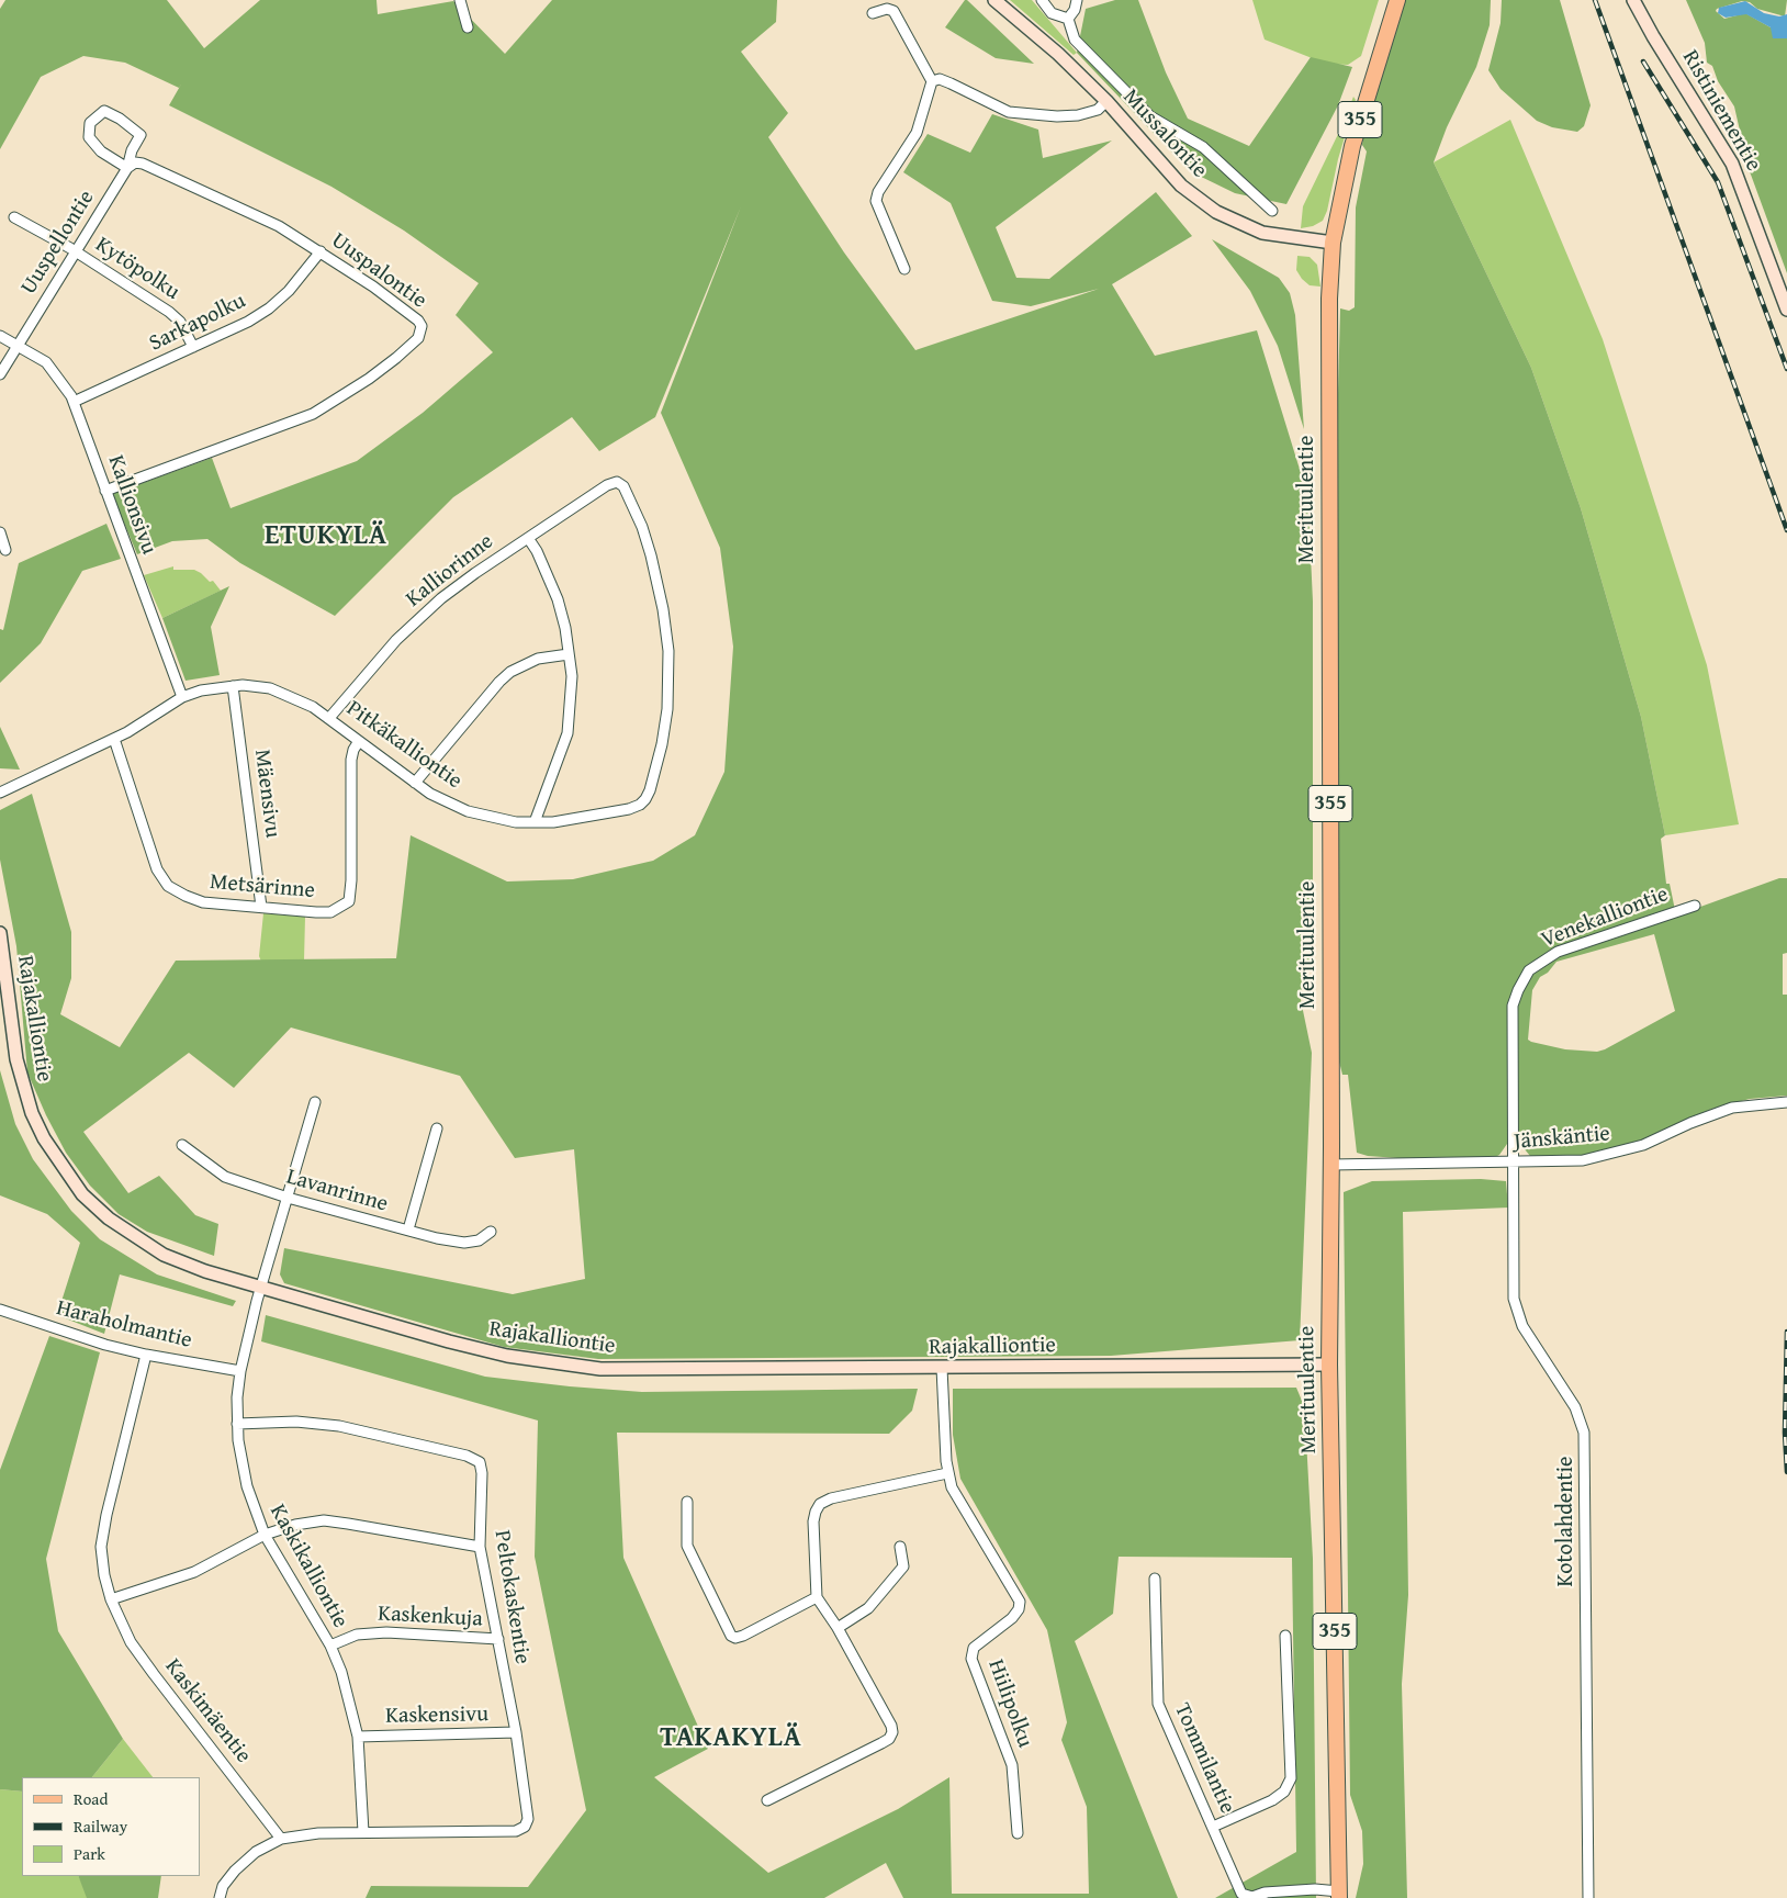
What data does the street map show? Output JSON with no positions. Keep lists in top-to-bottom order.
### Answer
{
  "streets": {
    "main road": ["355", "Merituulentie"],
    "street": [
      "Ristiniementie",
      "Mussalontie",
      "Uuspellontie",
      "Kytöpolku",
      "Uuspalontie",
      "Sarkapolku",
      "Kallionsivu",
      "Kalliorinne",
      "Pitkäkalliontie",
      "Mäensivu",
      "Metsärinne",
      "Venekalliontie",
      "Rajakalliontie",
      "Jänskäntie",
      "Lavanrinne",
      "Haraholmantie",
      "Kotolahdentie",
      "Kaskikalliontie",
      "Peltokaskentie",
      "Kaskenkuja",
      "Hiilipolku",
      "Kaskimäentie",
      "Kaskensivu",
      "Tommilantie"
    ]
  },
  "crossings": [
    ["Mussalontie", "Merituulentie"],
    ["Uuspellontie", "Kytöpolku"],
    ["Uuspellontie", "Uuspalontie"],
    ["Uuspellontie", "Kallionsivu"],
    ["Kytöpolku", "Sarkapolku"],
    ["Uuspalontie", "Sarkapolku"],
    ["Uuspalontie", "Kallionsivu"],
    ["Sarkapolku", "Kallionsivu"],
    ["Merituulentie", "Rajakalliontie"],
    ["Merituulentie", "Jänskäntie"],
    ["Kallionsivu", "Pitkäkalliontie"],
    ["Kalliorinne", "Pitkäkalliontie"],
    ["Pitkäkalliontie", "Mäensivu"],
    ["Pitkäkalliontie", "Metsärinne"],
    ["Mäensivu", "Metsärinne"],
    ["Venekalliontie", "Jänskäntie"],
    ["Venekalliontie", "Kotolahdentie"],
    ["Rajakalliontie", "Kaskikalliontie"],
    ["Jänskäntie", "Kotolahdentie"],
    ["Lavanrinne", "Kaskikalliontie"],
    ["Haraholmantie", "Kaskikalliontie"],
    ["Haraholmantie", "Kaskimäentie"],
    ["Kaskikalliontie", "Peltokaskentie"],
    ["Kaskikalliontie", "Kaskenkuja"],
    ["Kaskikalliontie", "Kaskensivu"],
    ["Peltokaskentie", "Kaskenkuja"],
    ["Peltokaskentie", "Kaskensivu"]
  ],
  "districts": ["ETUKYLÄ", "TAKAKYLÄ"],
  "legend": ["Road", "Railway", "Park"]
}
